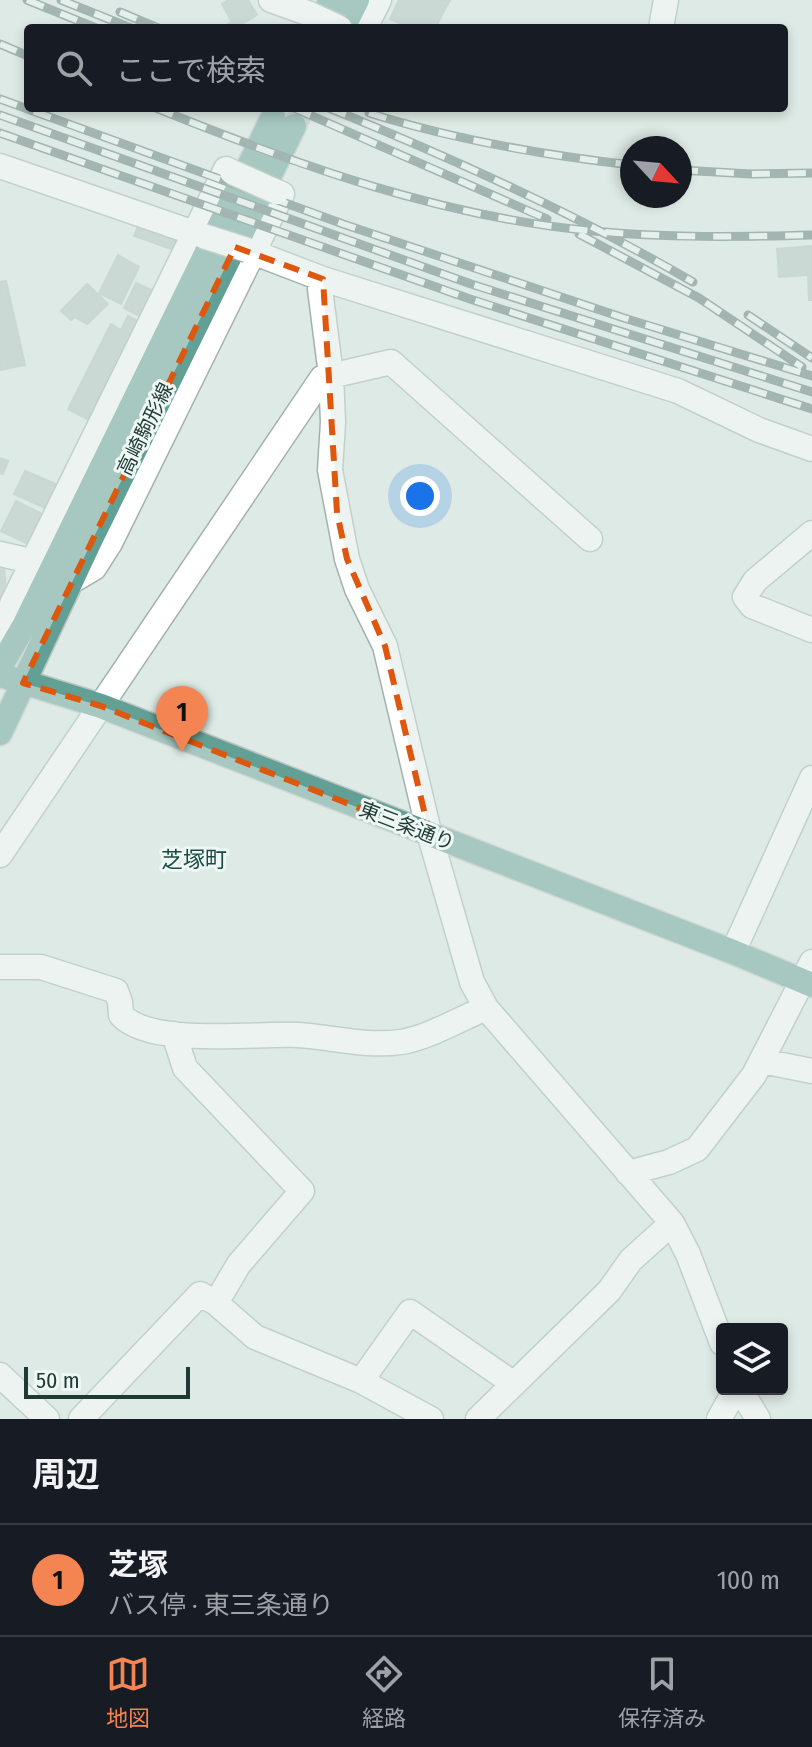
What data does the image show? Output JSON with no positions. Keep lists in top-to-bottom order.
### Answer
{
  "streets": {
    "main road": ["高崎駒形線", "東三条通り"]
  },
  "crossings": [
    ["高崎駒形線", "東三条通り"]
  ],
  "districts": ["芝塚町"],
  "scale_bar": "50 m",
  "north": "bottom right",
  "page": {
    "search": "ここで検索",
    "pins": "1",
    "scale": "50 m",
    "heading": "周辺",
    "list": [
      {
        "mark": "1",
        "name": "芝塚",
        "note": "バス停 · 東三条通り",
        "value": "100 m"
      }
    ],
    "nav": ["地図", "経路", "保存済み"]
  }
}
